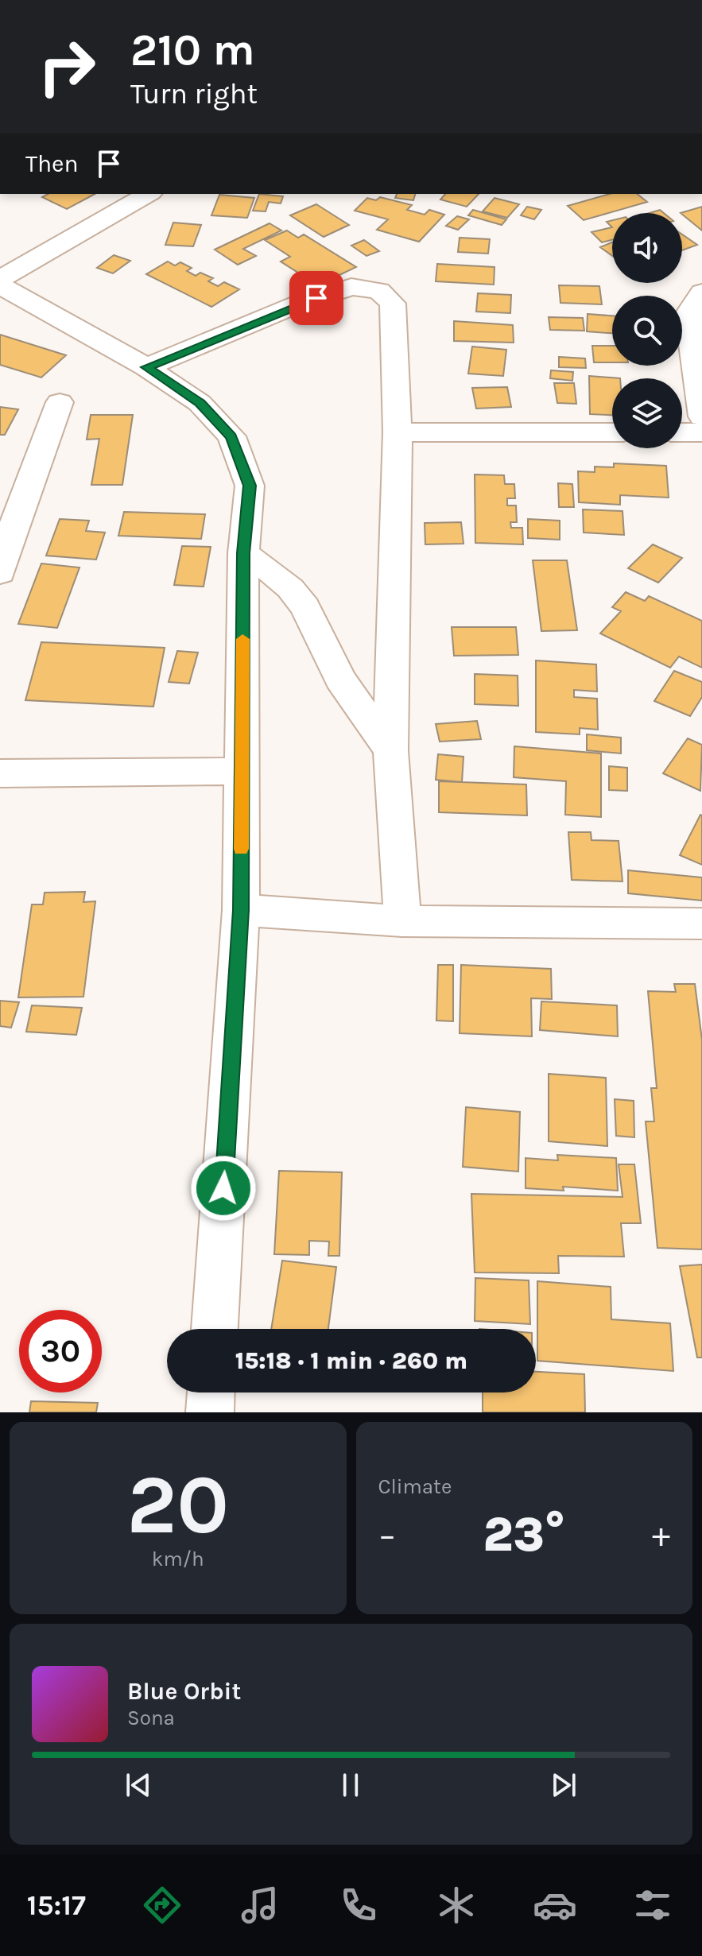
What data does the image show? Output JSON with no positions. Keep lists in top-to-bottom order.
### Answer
{
  "page": {
    "turn": ["210 m", "Turn right"],
    "then": "Then",
    "limit": "30",
    "trip": "15:18 · 1 min · 260 m",
    "tile": [
      ["20", "km/h"],
      "Climate"
    ],
    "heat": ["−", "23°", "+"],
    "song": ["Blue Orbit", "Sona"],
    "tabs": "15:17"
  }
}
